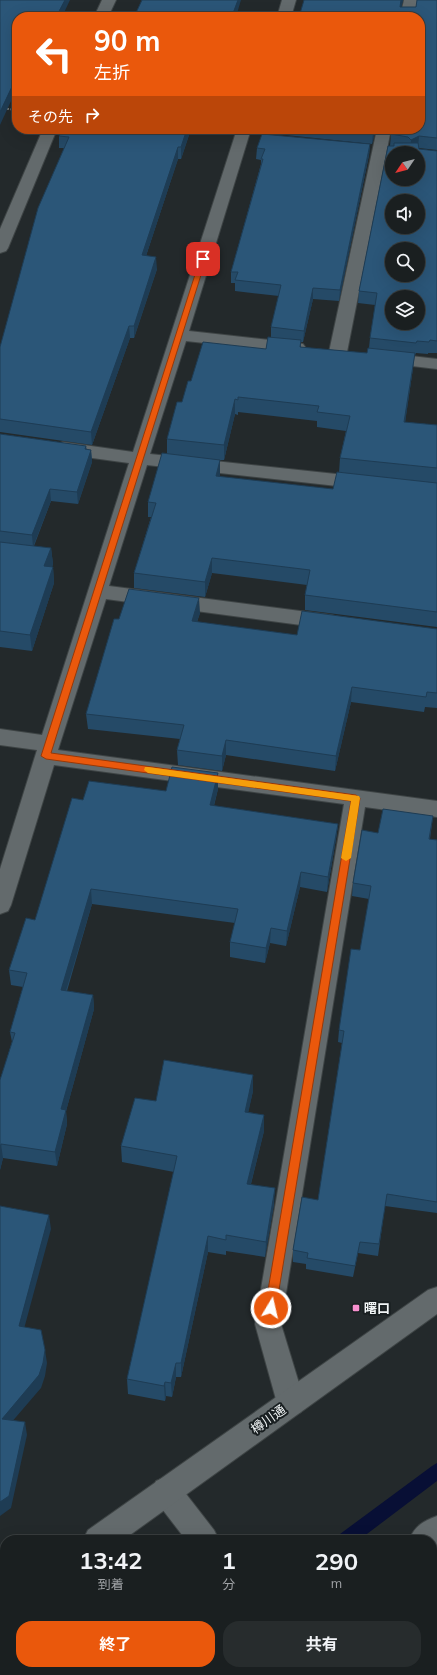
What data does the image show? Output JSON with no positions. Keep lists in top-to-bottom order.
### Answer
{
  "streets": {
    "street": ["樽川通"]
  },
  "places": {
    "transit": ["曙口"]
  },
  "north": "bottom left",
  "page": {
    "turn": ["90 m", "左折"],
    "then": "その先",
    "eta": [
      "13:42",
      "到着",
      "1",
      "分",
      "290",
      "m"
    ],
    "buttons": ["終了", "共有"]
  }
}
